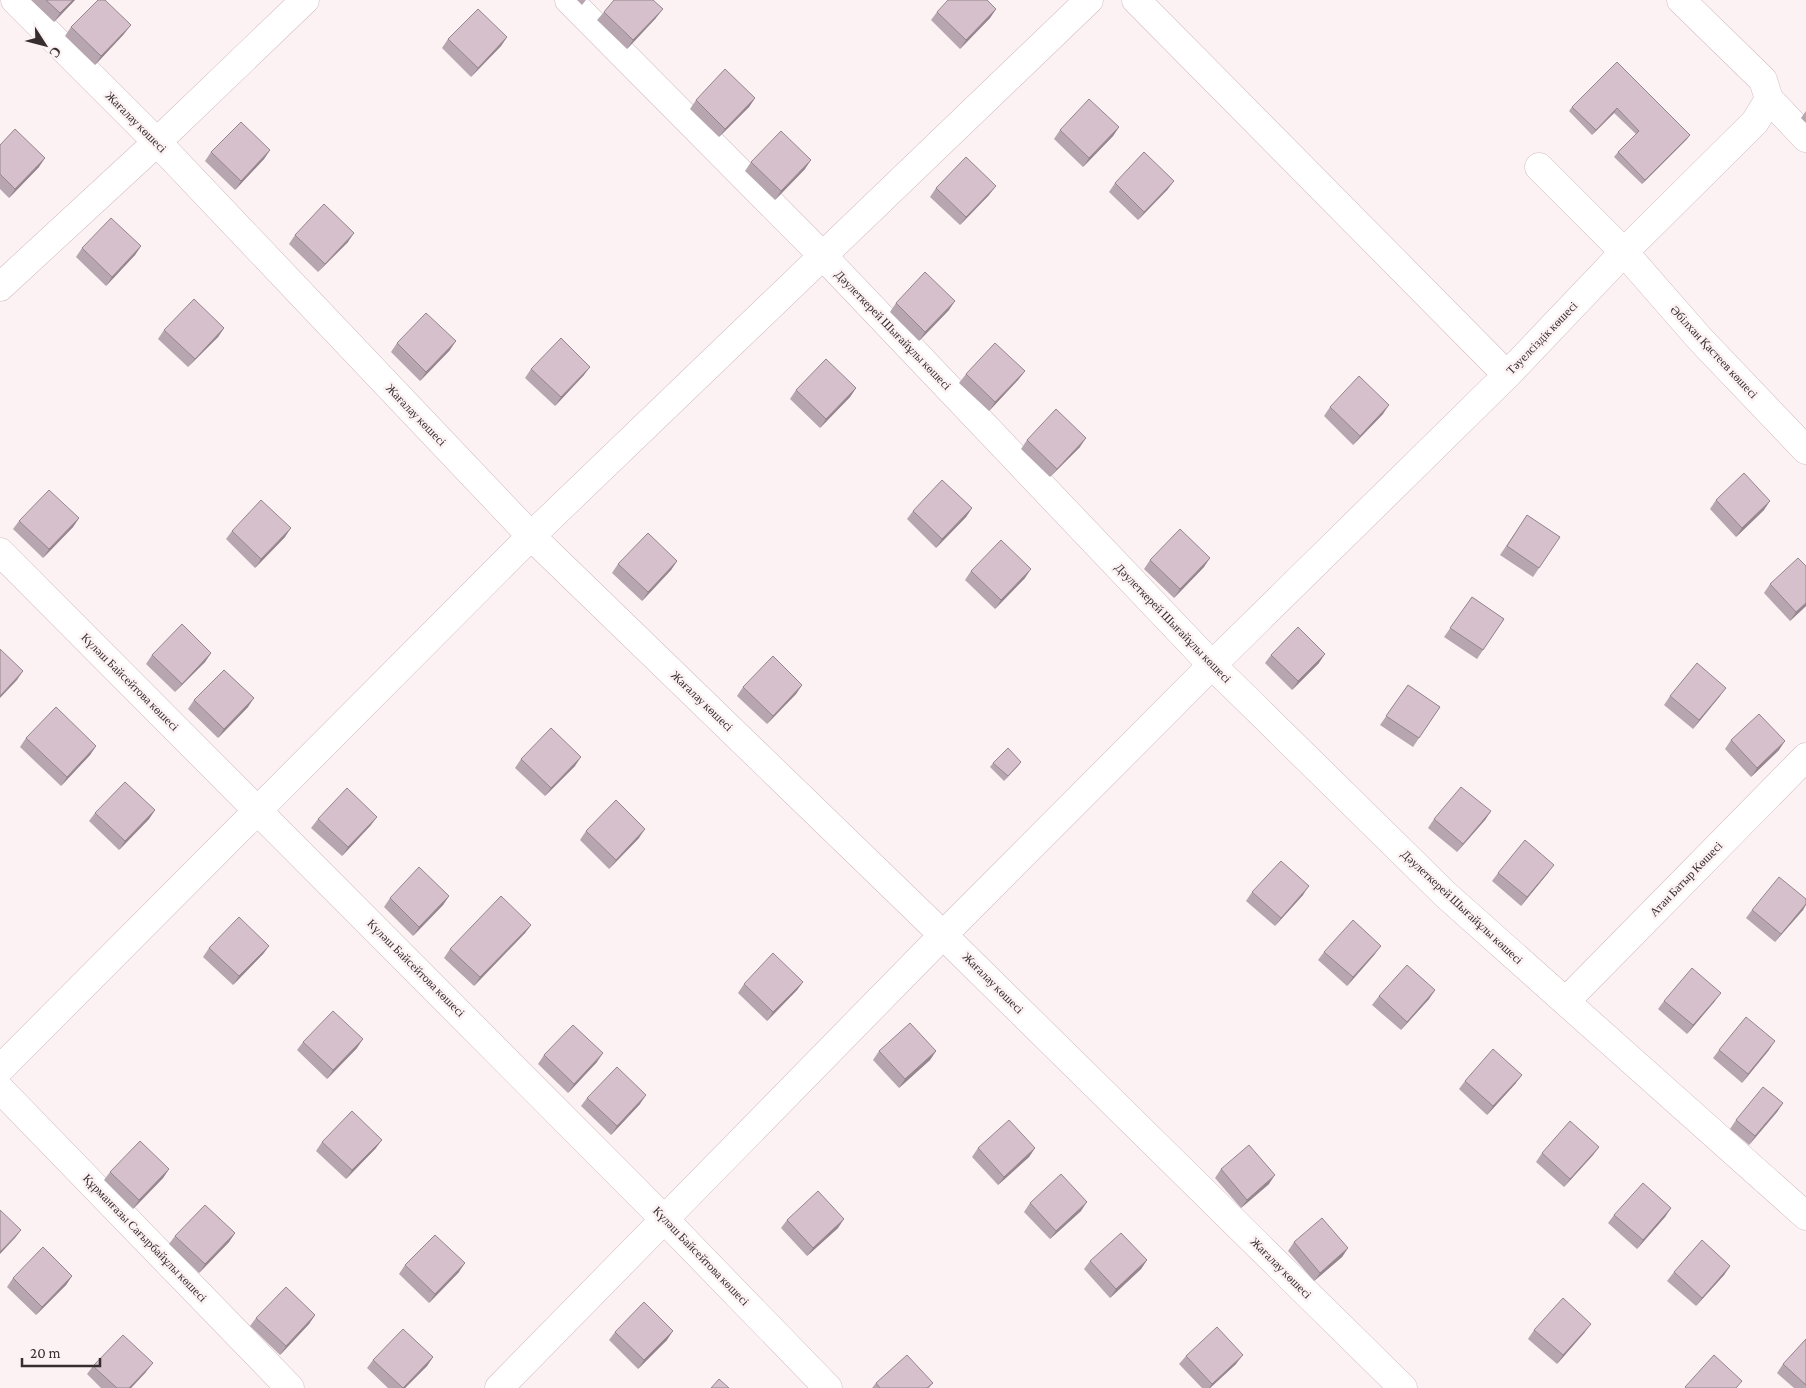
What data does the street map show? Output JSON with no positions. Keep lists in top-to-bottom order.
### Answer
{
  "streets": {
    "street": [
      "Жағалау көшесі",
      "Дәулеткерей Шығайұлы көшесі",
      "Тәуелсіздік көшесі",
      "Әбілхан Қастеев көшесі",
      "Күләш Байсейтова көшесі",
      "Атан Батыр Көшесі",
      "Құрманғазы Сағырбайұлы көшесі"
    ]
  },
  "crossings": [
    ["Жағалау көшесі", "Тәуелсіздік көшесі"],
    ["Дәулеткерей Шығайұлы көшесі", "Тәуелсіздік көшесі"],
    ["Дәулеткерей Шығайұлы көшесі", "Атан Батыр Көшесі"],
    ["Тәуелсіздік көшесі", "Әбілхан Қастеев көшесі"],
    ["Тәуелсіздік көшесі", "Күләш Байсейтова көшесі"]
  ],
  "scale_bar": "20 m",
  "north": "bottom right"
}
